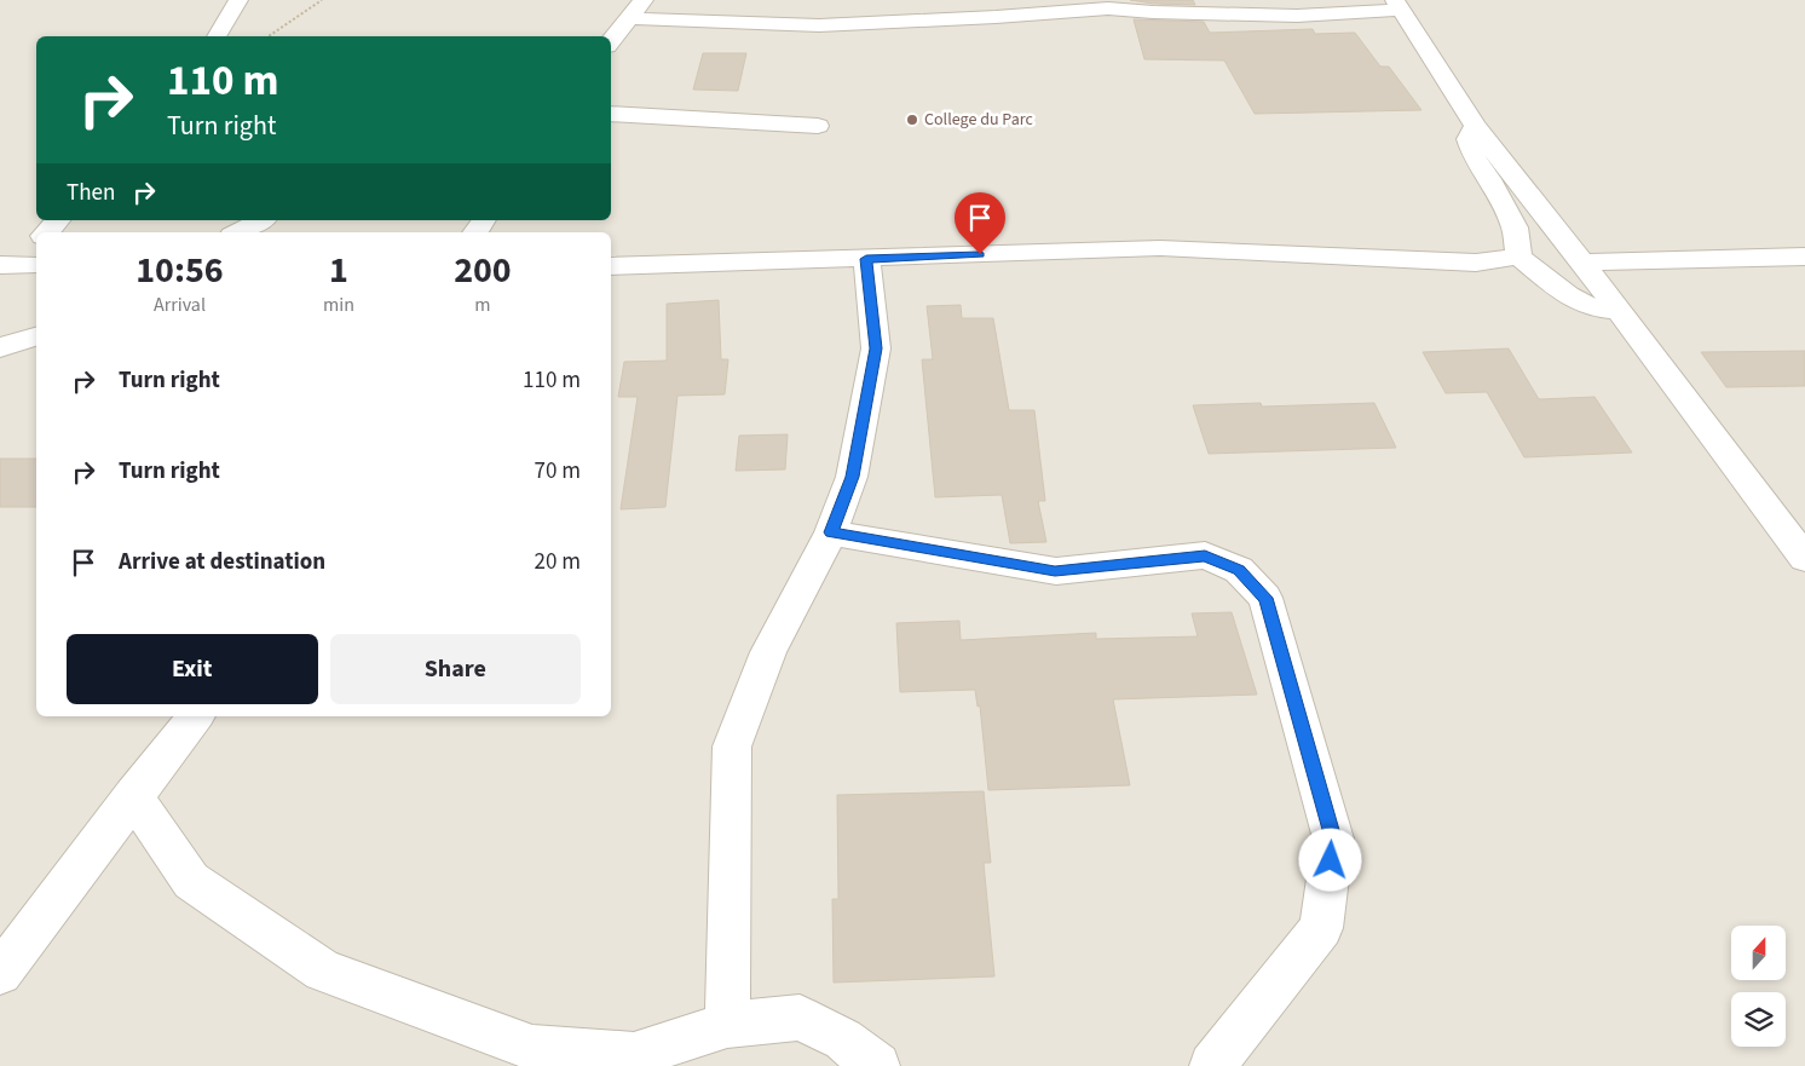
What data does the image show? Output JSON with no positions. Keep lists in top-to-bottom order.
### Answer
{
  "places": ["College du Parc"],
  "north": "top",
  "page": {
    "turn": ["110 m", "Turn right"],
    "then": "Then",
    "eta": [
      "10:56",
      "Arrival",
      "1",
      "min",
      "200",
      "m"
    ],
    "list": [
      {
        "name": "Turn right",
        "value": "110 m"
      },
      {
        "name": "Turn right",
        "value": "70 m"
      },
      {
        "name": "Arrive at destination",
        "value": "20 m"
      }
    ],
    "buttons": ["Exit", "Share"]
  }
}
